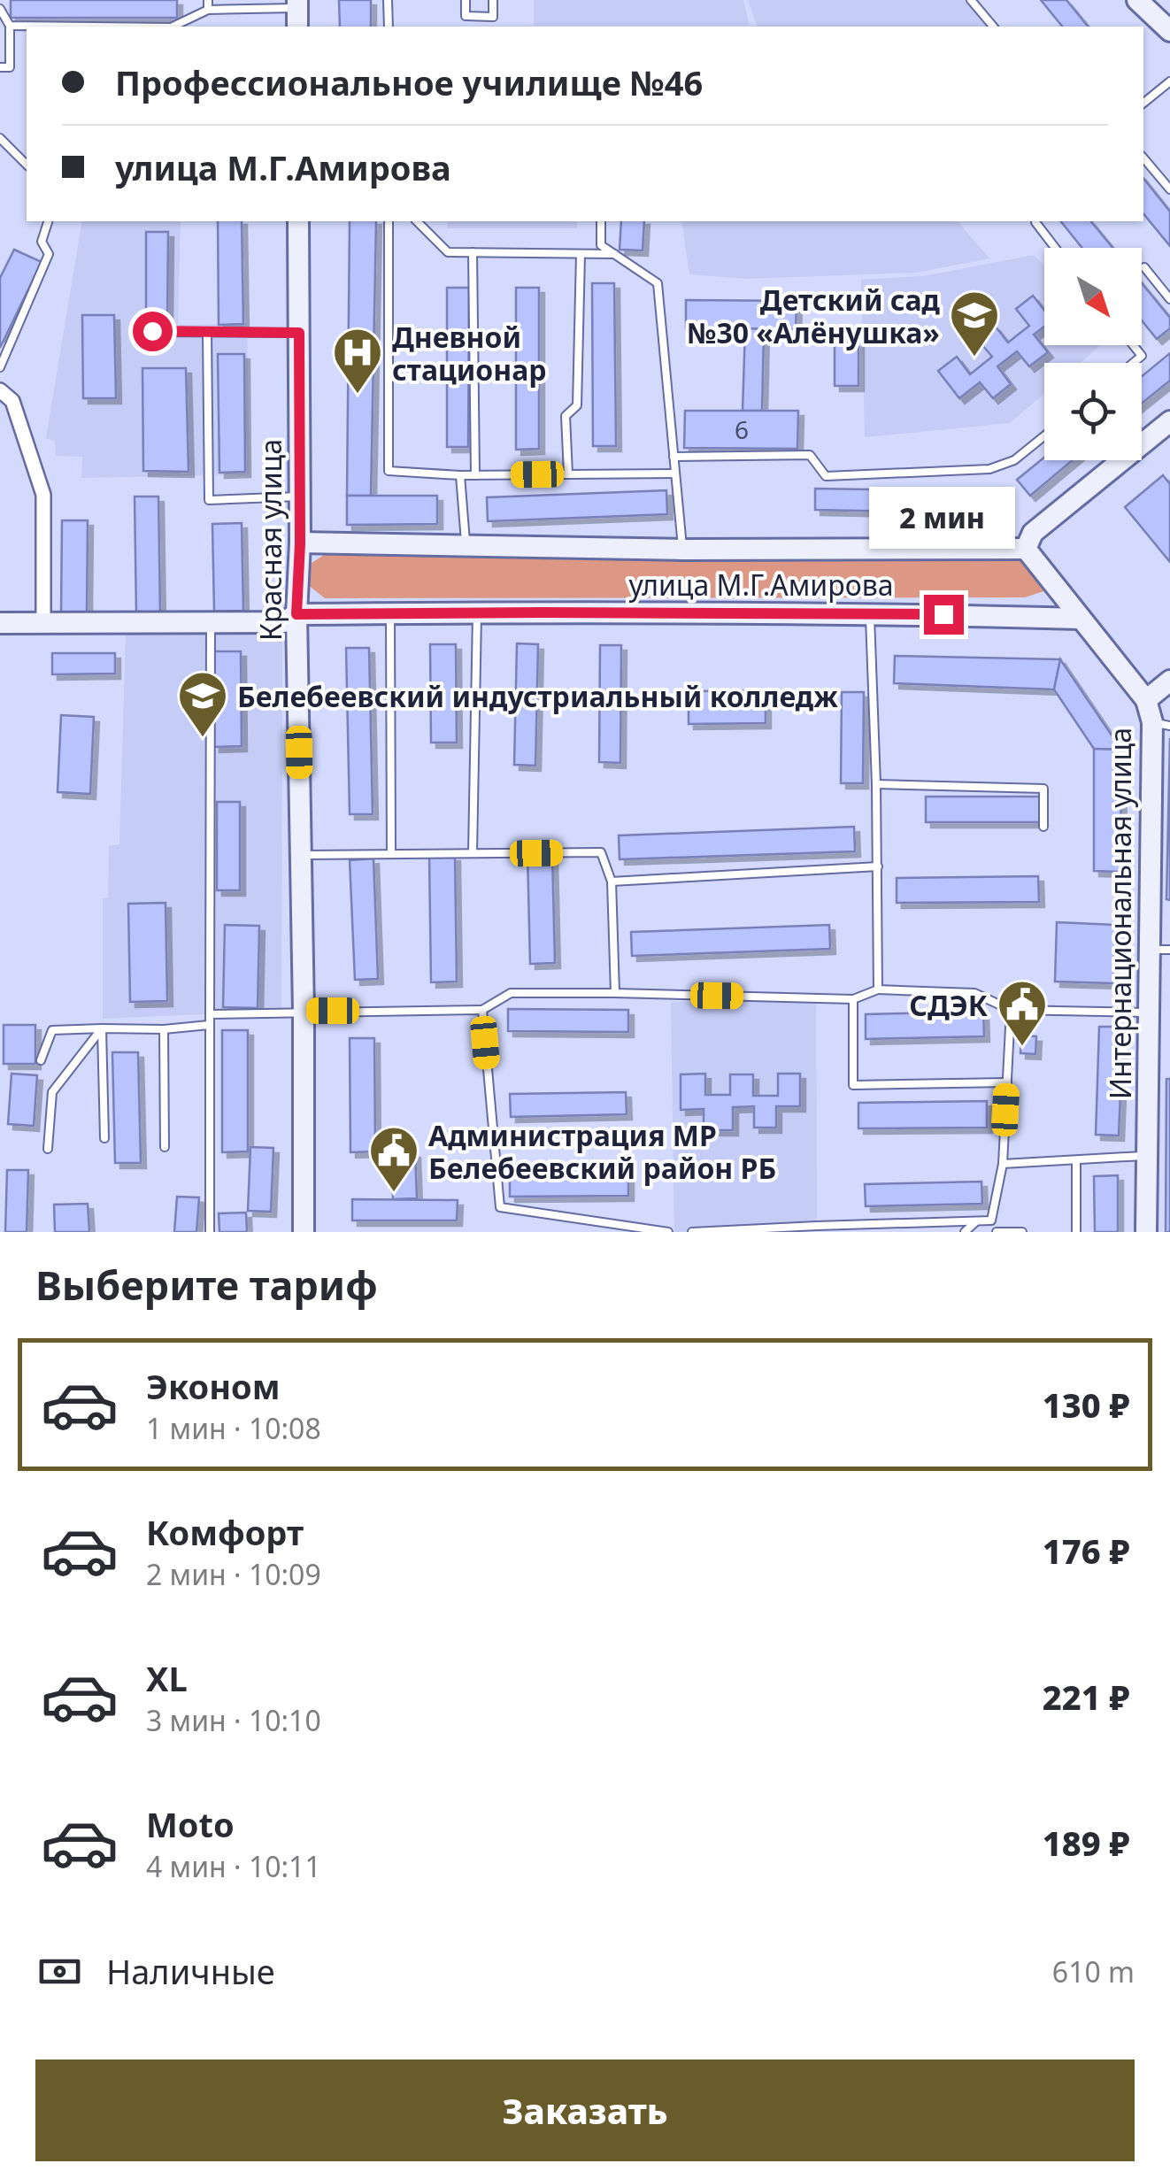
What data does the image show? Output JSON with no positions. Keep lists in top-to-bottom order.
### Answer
{
  "streets": {
    "street": ["Красная улица", "улица М.Г.Амирова", "Интернациональная улица"]
  },
  "crossings": [
    ["Красная улица", "улица М.Г.Амирова"],
    ["улица М.Г.Амирова", "Интернациональная улица"]
  ],
  "places": {
    "school or university": ["Детский сад №30 «Алёнушка»", "Белебеевский индустриальный колледж"],
    "hospital": ["Дневной стационар"],
    "public building": ["СДЭК", "Администрация МР Белебеевский район РБ"]
  },
  "house_numbers": ["6"],
  "north": "bottom right",
  "page": {
    "banner": ["Профессиональное училище №46", "улица М.Г.Амирова"],
    "bubble": "2 мин",
    "heading": "Выберите тариф",
    "list": [
      {
        "name": "Эконом",
        "note": "1 мин · 10:08",
        "value": "130 ₽"
      },
      {
        "name": "Комфорт",
        "note": "2 мин · 10:09",
        "value": "176 ₽"
      },
      {
        "name": "XL",
        "note": "3 мин · 10:10",
        "value": "221 ₽"
      },
      {
        "name": "Moto",
        "note": "4 мин · 10:11",
        "value": "189 ₽"
      }
    ],
    "pay": ["Наличные", "610 m"],
    "buttons": "Заказать"
  }
}
